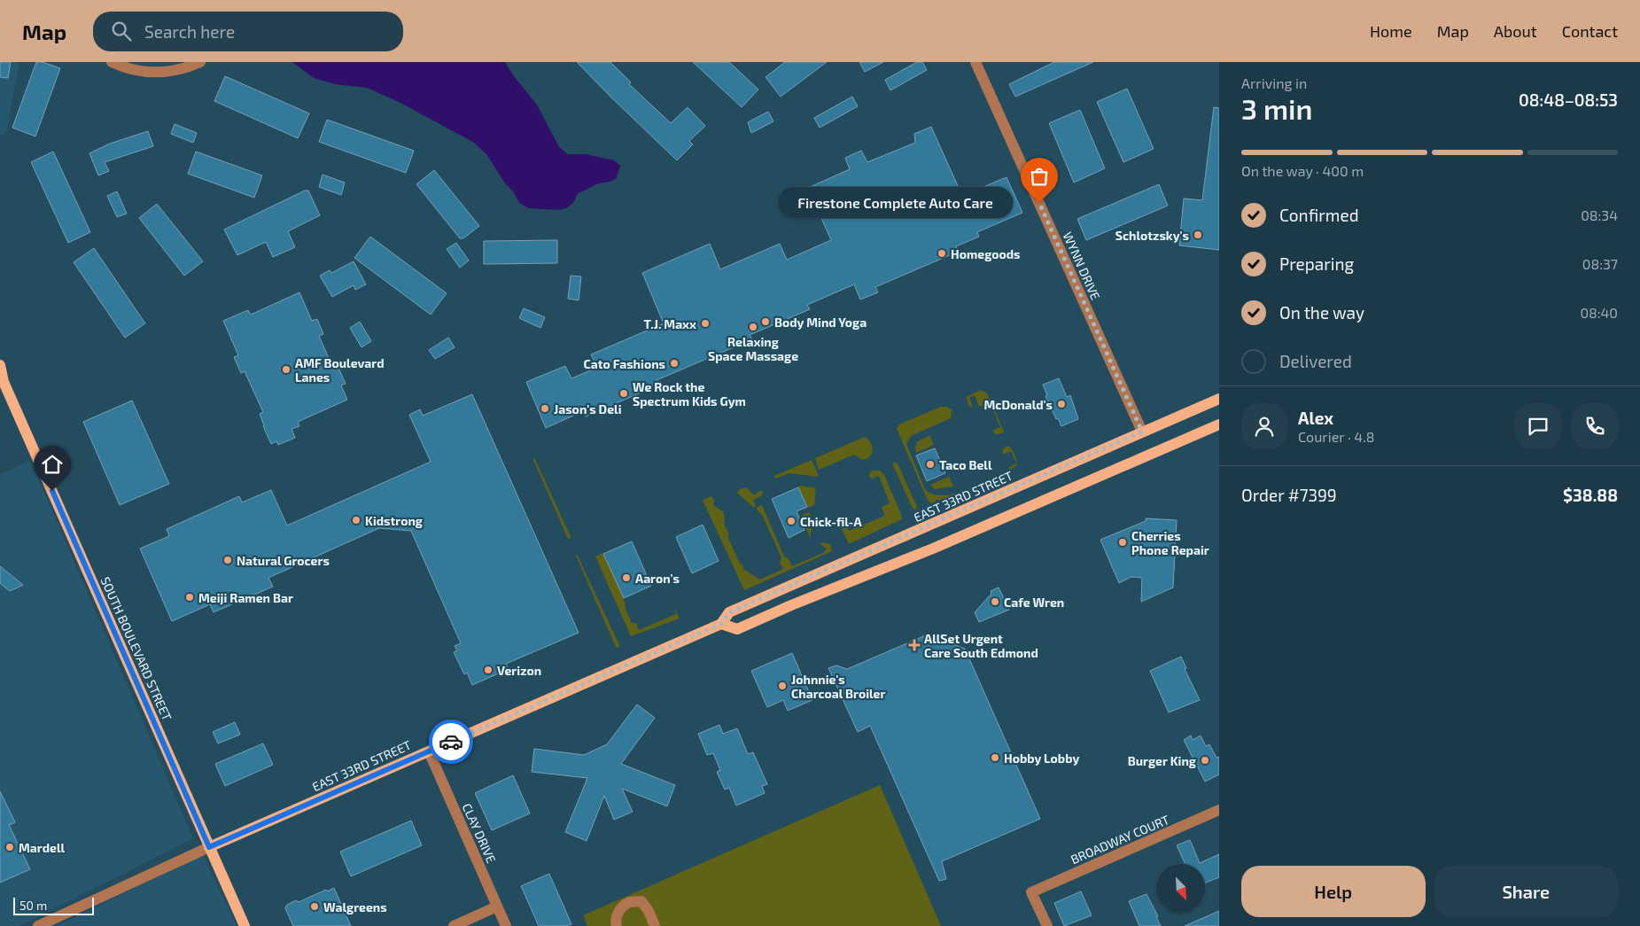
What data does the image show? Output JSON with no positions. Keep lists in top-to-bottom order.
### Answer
{
  "streets": {
    "main road": ["EAST 33RD STREET", "SOUTH BOULEVARD STREET"],
    "street": ["WYNN DRIVE", "CLAY DRIVE", "BROADWAY COURT"]
  },
  "crossings": [
    ["WYNN DRIVE", "EAST 33RD STREET"],
    ["EAST 33RD STREET", "SOUTH BOULEVARD STREET"],
    ["EAST 33RD STREET", "CLAY DRIVE"]
  ],
  "places": {
    "other": [
      "Firestone Complete Auto Care",
      "Schlotzsky's",
      "Homegoods",
      "Body Mind Yoga",
      "T.J. Maxx",
      "Relaxing Space Massage",
      "Cato Fashions",
      "AMF Boulevard Lanes",
      "We Rock the Spectrum Kids Gym",
      "McDonald's",
      "Jason's Deli",
      "Taco Bell",
      "Kidstrong",
      "Chick-fil-A",
      "Cherries Phone Repair",
      "Natural Grocers",
      "Aaron's",
      "Meiji Ramen Bar",
      "Cafe Wren",
      "Verizon",
      "Johnnie's Charcoal Broiler",
      "Hobby Lobby",
      "Burger King",
      "Mardell",
      "Walgreens"
    ],
    "health": ["AllSet Urgent Care South Edmond"]
  },
  "scale_bar": "50 m",
  "north": "bottom right",
  "page": {
    "header": "Map",
    "search": "Search here",
    "nav": [
      "Home",
      "Map",
      "About",
      "Contact"
    ],
    "heading": ["3 min", "Arriving in", "08:48–08:53"],
    "panel": [
      "Alex",
      "Courier · 4.8",
      "Order #7399",
      "$38.88"
    ],
    "bar": "On the way · 400 m",
    "bubble": "Firestone Complete Auto Care",
    "list": [
      ["Confirmed", "08:34"],
      ["Preparing", "08:37"],
      ["On the way", "08:40"],
      "Delivered"
    ],
    "buttons": ["Help", "Share"],
    "scale": "50 m"
  }
}
